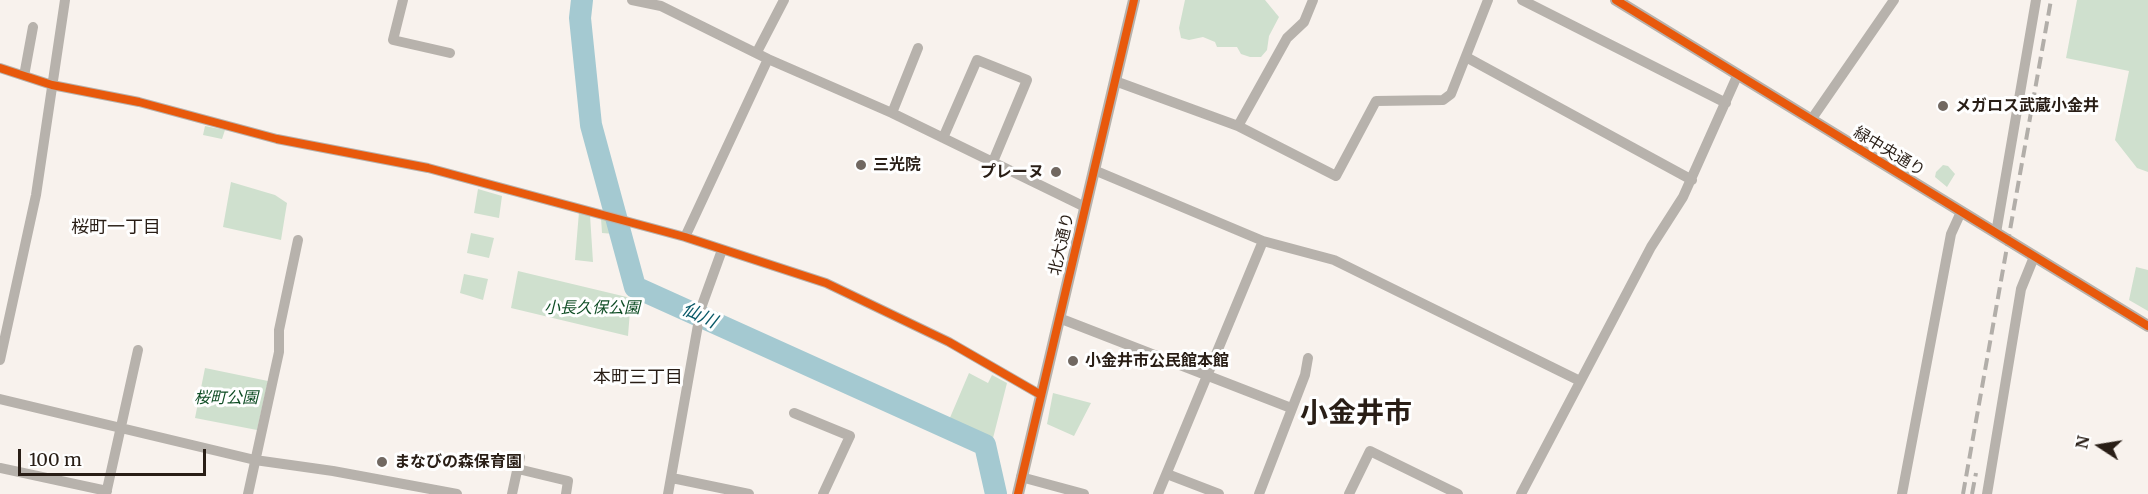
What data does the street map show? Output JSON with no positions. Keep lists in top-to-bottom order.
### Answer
{
  "streets": {
    "street": ["緑中央通り", "北大通り"]
  },
  "districts": ["桜町一丁目", "本町三丁目", "小金井市"],
  "water": ["仙川"],
  "parks": ["小長久保公園", "桜町公園"],
  "places": [
    "メガロス武蔵小金井",
    "三光院",
    "プレーヌ",
    "小金井市公民館本館",
    "まなびの森保育園"
  ],
  "scale_bar": "100 m",
  "north": "left"
}
